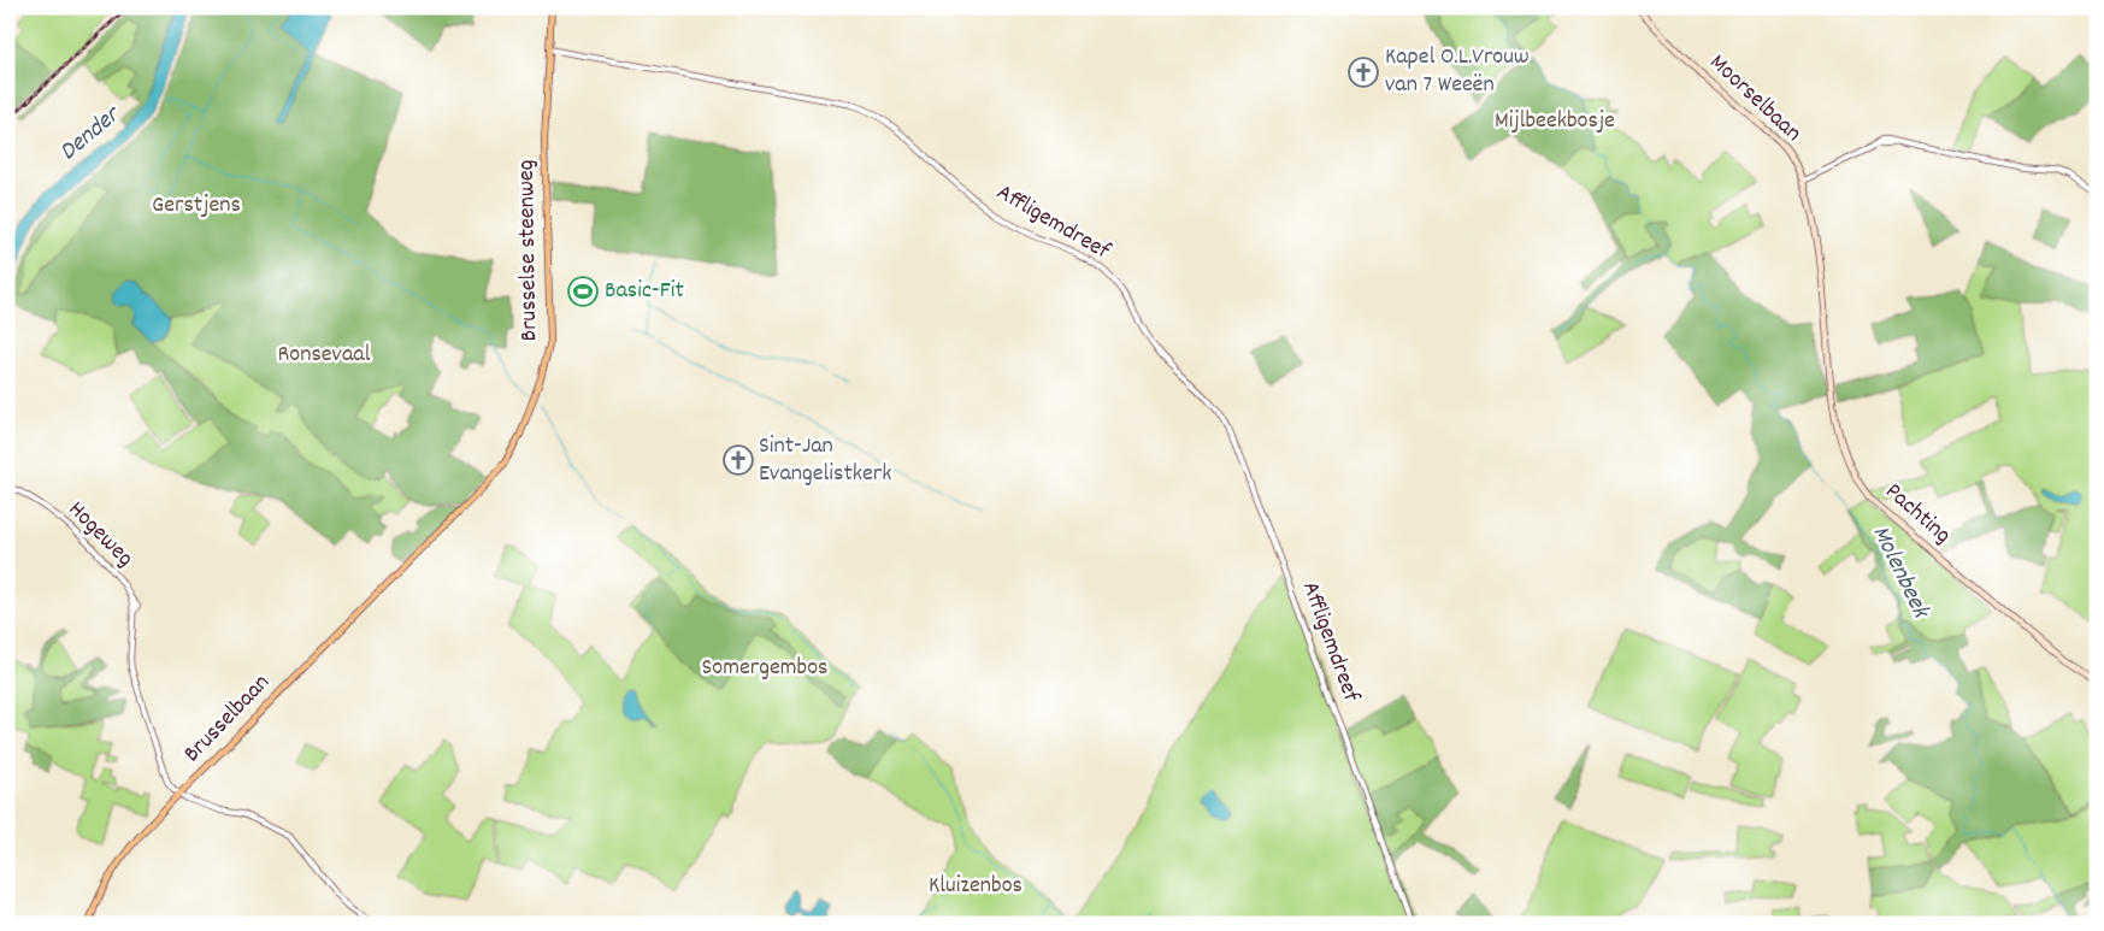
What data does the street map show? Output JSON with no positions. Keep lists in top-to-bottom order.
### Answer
{
  "streets": {
    "main road": [
      "Moorselbaan",
      "Brusselse steenweg",
      "Pachting",
      "Brusselbaan"
    ],
    "street": ["Affligemdreef", "Hogeweg"]
  },
  "crossings": [
    ["Moorselbaan", "Pachting"],
    ["Affligemdreef", "Brusselse steenweg"],
    ["Brusselse steenweg", "Brusselbaan"],
    ["Hogeweg", "Brusselbaan"]
  ],
  "water": ["Dender", "Molenbeek"],
  "parks": [
    "Mijlbeekbosje",
    "Gerstjens",
    "Ronsevaal",
    "Somergembos",
    "Kluizenbos"
  ],
  "places": {
    "church": ["Kapel O.L.Vrouw van 7 Weeën", "Sint-Jan Evangelistkerk"],
    "sports": ["Basic-Fit"]
  }
}
